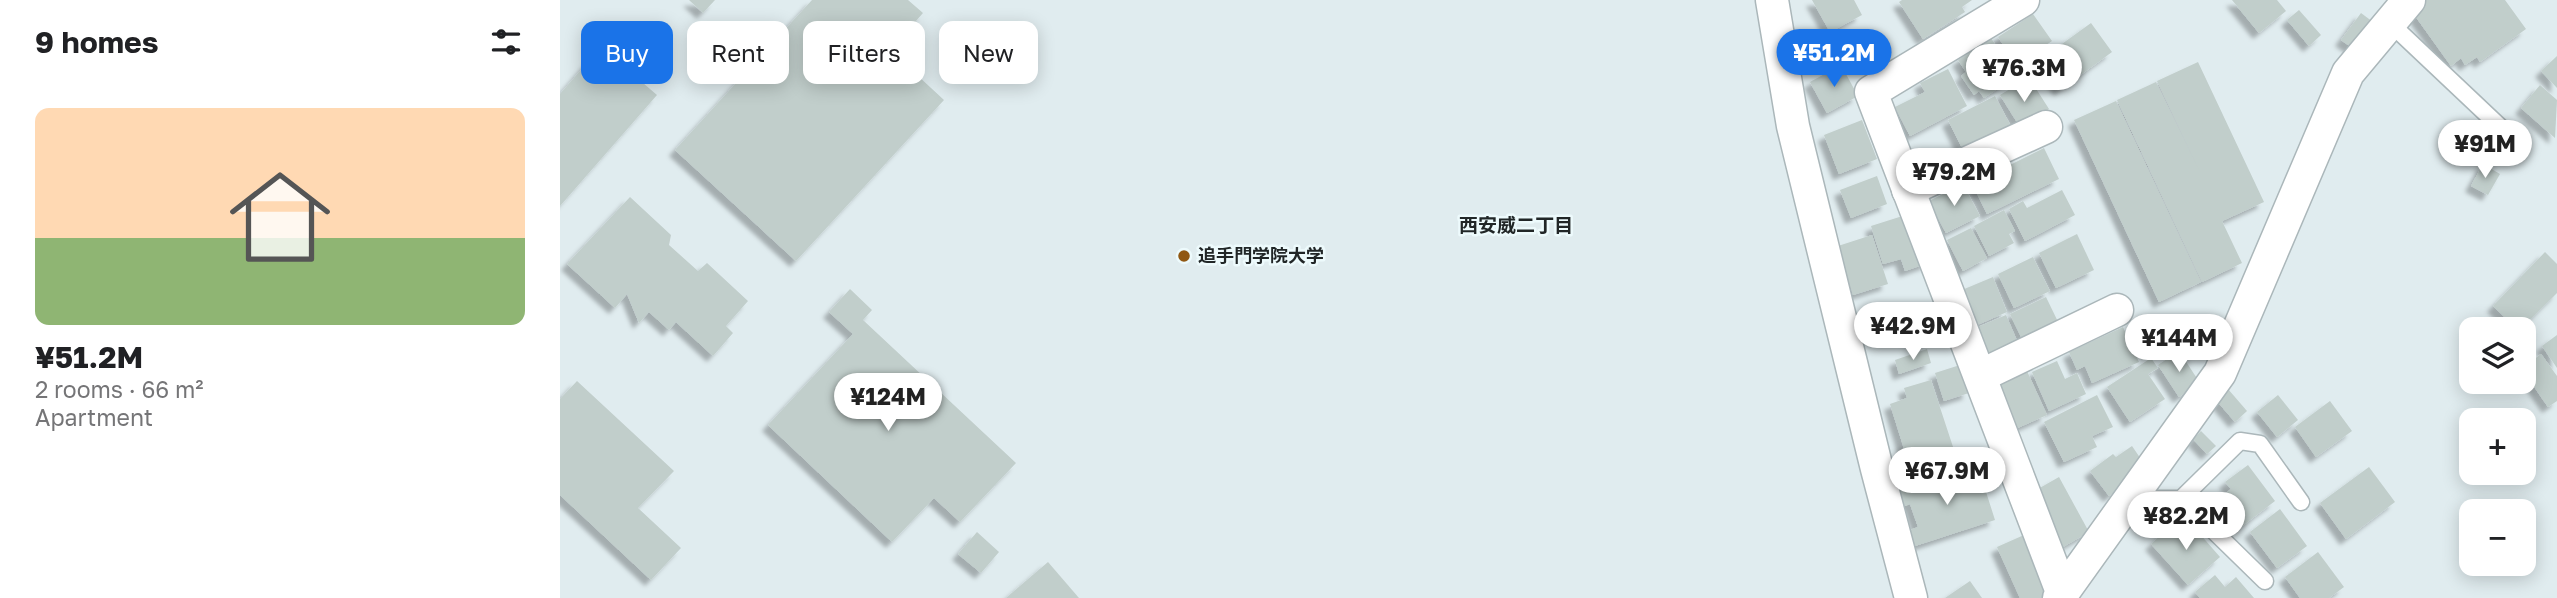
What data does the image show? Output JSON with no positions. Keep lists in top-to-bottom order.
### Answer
{
  "districts": ["西安威二丁目"],
  "places": ["追手門学院大学"],
  "page": {
    "heading": "9 homes",
    "chip": [
      "Buy",
      "Rent",
      "Filters",
      "New"
    ],
    "price": [
      "¥51.2M",
      "¥76.3M",
      "¥91M",
      "¥79.2M",
      "¥42.9M",
      "¥144M",
      "¥124M",
      "¥67.9M",
      "¥82.2M"
    ],
    "list": [
      {
        "name": "¥51.2M",
        "note": "2 rooms · 66 m² · Apartment"
      }
    ],
    "map_buttons": ["+", "−"]
  }
}
